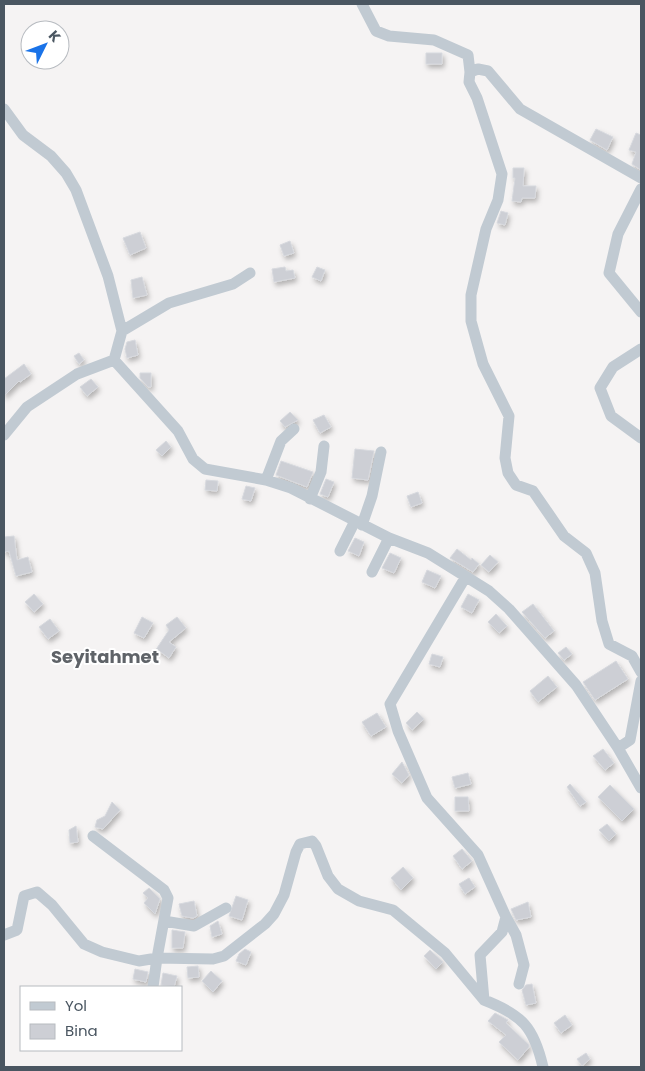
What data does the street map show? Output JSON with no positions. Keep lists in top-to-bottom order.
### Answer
{
  "districts": ["Seyitahmet"],
  "legend": ["Yol", "Bina"],
  "north": "top right"
}
